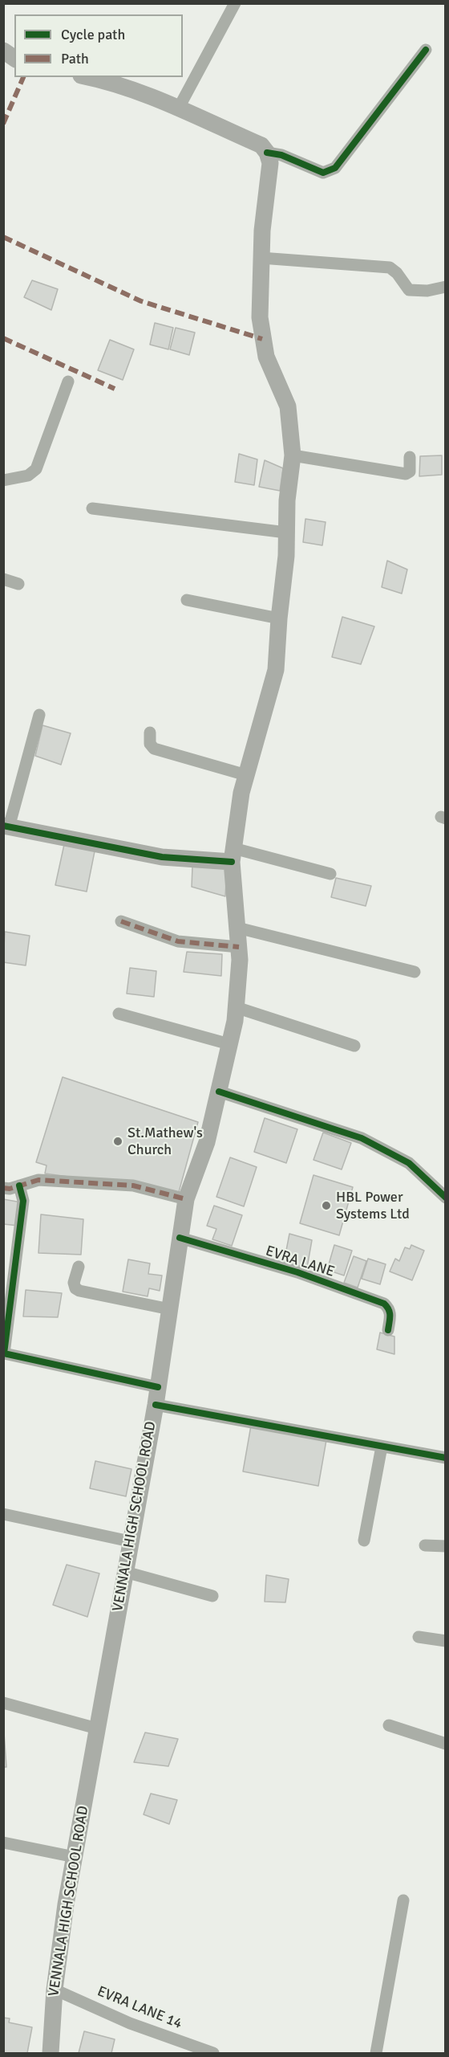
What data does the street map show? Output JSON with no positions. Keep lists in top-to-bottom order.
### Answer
{
  "streets": {
    "main road": ["VENNALA HIGH SCHOOL ROAD"],
    "street": ["EVRA LANE", "EVRA LANE 14"]
  },
  "crossings": [
    ["EVRA LANE", "VENNALA HIGH SCHOOL ROAD"],
    ["VENNALA HIGH SCHOOL ROAD", "EVRA LANE 14"]
  ],
  "places": ["St.Mathew's Church", "HBL Power Systems Ltd"],
  "legend": ["Cycle path", "Path"]
}
